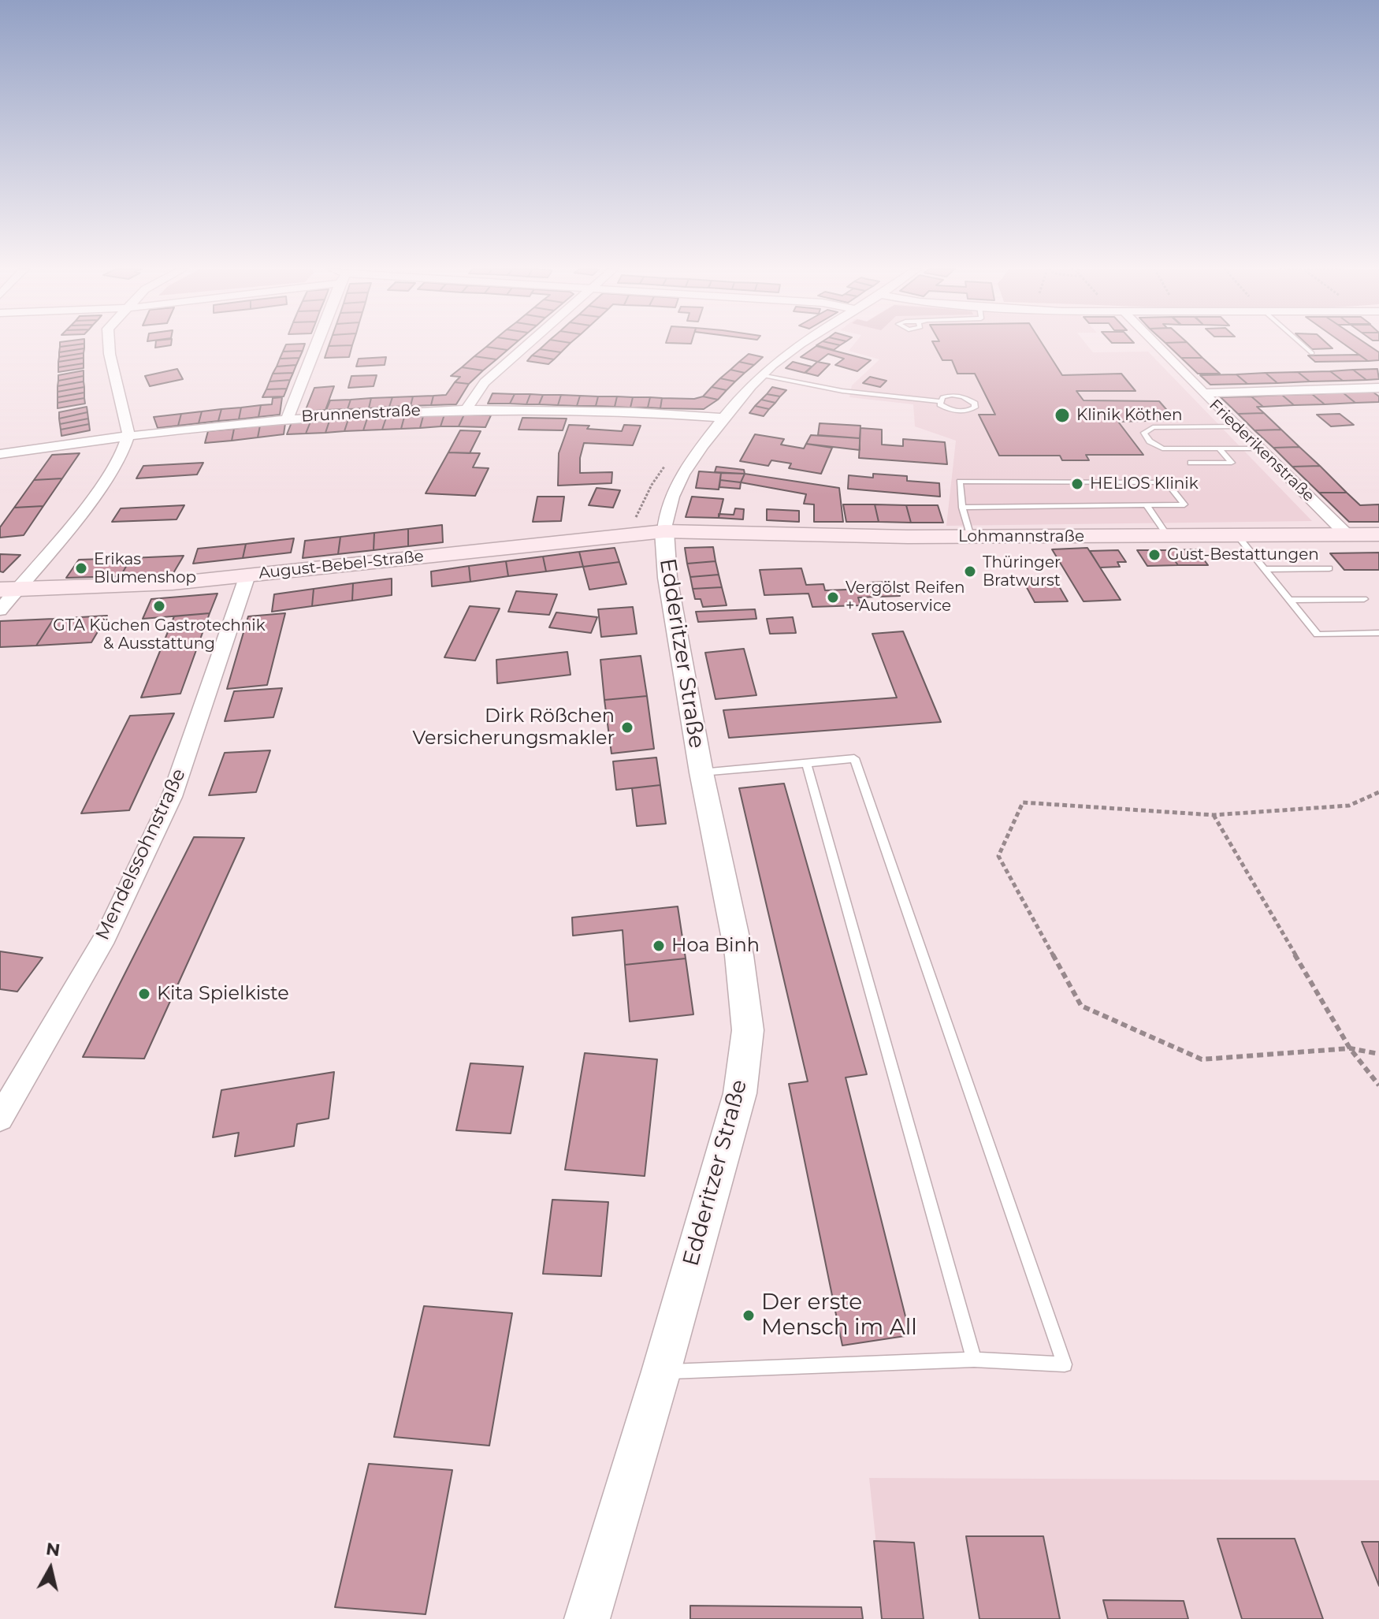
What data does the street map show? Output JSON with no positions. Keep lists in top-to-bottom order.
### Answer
{
  "streets": {
    "main road": ["Lohmannstraße", "August-Bebel-Straße"],
    "street": [
      "Brunnenstraße",
      "Friederikenstraße",
      "Edderitzer Straße",
      "Mendelssohnstraße"
    ]
  },
  "crossings": [
    ["Friederikenstraße", "Lohmannstraße"],
    ["Lohmannstraße", "August-Bebel-Straße"],
    ["Lohmannstraße", "Edderitzer Straße"],
    ["August-Bebel-Straße", "Edderitzer Straße"],
    ["August-Bebel-Straße", "Mendelssohnstraße"]
  ],
  "places": [
    "Klinik Köthen",
    "HELIOS Klinik",
    "Gust-Bestattungen",
    "Erikas Blumenshop",
    "Thüringer Bratwurst",
    "Vergölst Reifen + Autoservice",
    "GTA Küchen Gastrotechnik & Ausstattung",
    "Dirk Rößchen Versicherungsmakler",
    "Hoa Binh",
    "Kita Spielkiste",
    "Der erste Mensch im All"
  ],
  "north": "top"
}
